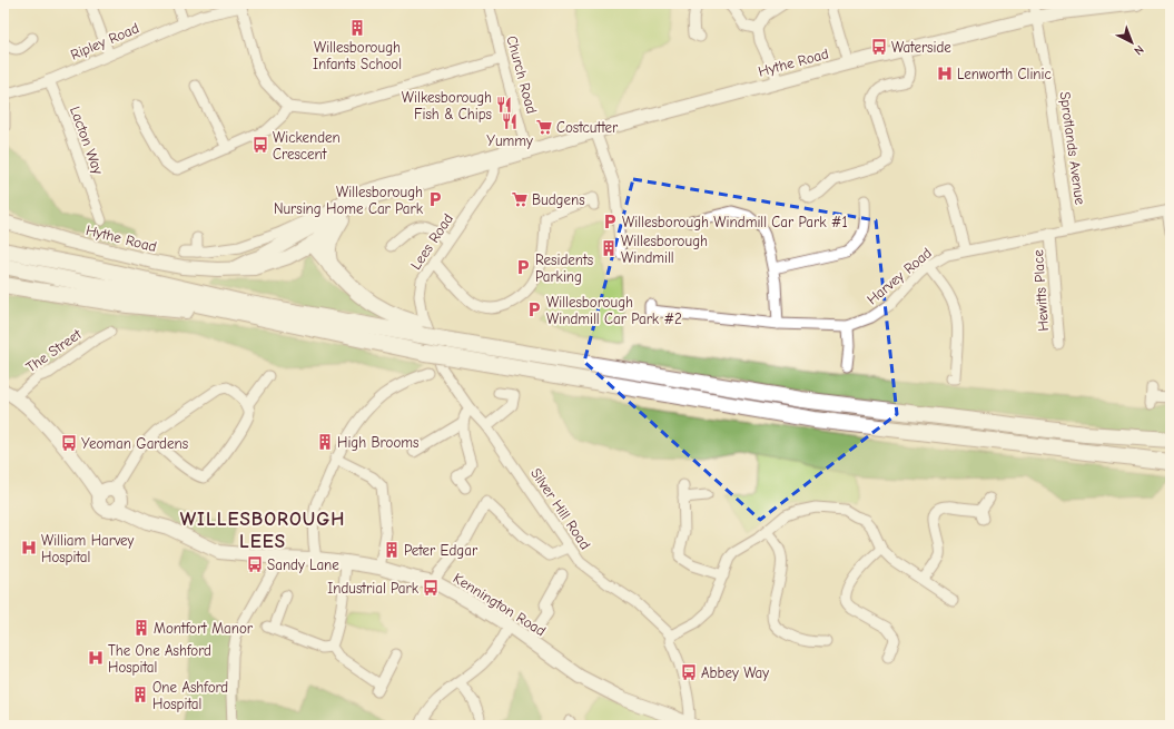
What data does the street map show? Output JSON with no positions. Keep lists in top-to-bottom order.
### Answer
{
  "streets": {
    "main road": ["Hythe Road", "Kennington Road"],
    "street": [
      "Ripley Road",
      "Church Road",
      "Lacton Way",
      "Sprotlands Avenue",
      "Lees Road",
      "Harvey Road",
      "Hewitts Place",
      "The Street",
      "Silver Hill Road"
    ]
  },
  "crossings": [
    ["Ripley Road", "Lacton Way"],
    ["Hythe Road", "Church Road"],
    ["Hythe Road", "Sprotlands Avenue"],
    ["Hythe Road", "Lees Road"],
    ["Sprotlands Avenue", "Harvey Road"],
    ["Lees Road", "Silver Hill Road"],
    ["Harvey Road", "Hewitts Place"]
  ],
  "districts": ["WILLESBOROUGH LEES"],
  "places": {
    "building": [
      "Willesborough Infants School",
      "Willesborough Windmill",
      "High Brooms",
      "Peter Edgar",
      "Montfort Manor",
      "One Ashford Hospital"
    ],
    "bus stop": [
      "Waterside",
      "Wickenden Crescent",
      "Yeoman Gardens",
      "Sandy Lane",
      "Industrial Park",
      "Abbey Way"
    ],
    "hospital": ["Lenworth Clinic", "William Harvey Hospital", "The One Ashford Hospital"],
    "restaurant": ["Wilkesborough Fish & Chips", "Yummy"],
    "supermarket": ["Costcutter", "Budgens"],
    "parking": [
      "Willesborough Nursing Home Car Park",
      "Willesborough Windmill Car Park #1",
      "Residents Parking",
      "Willesborough Windmill Car Park #2"
    ]
  },
  "north": "bottom right"
}
